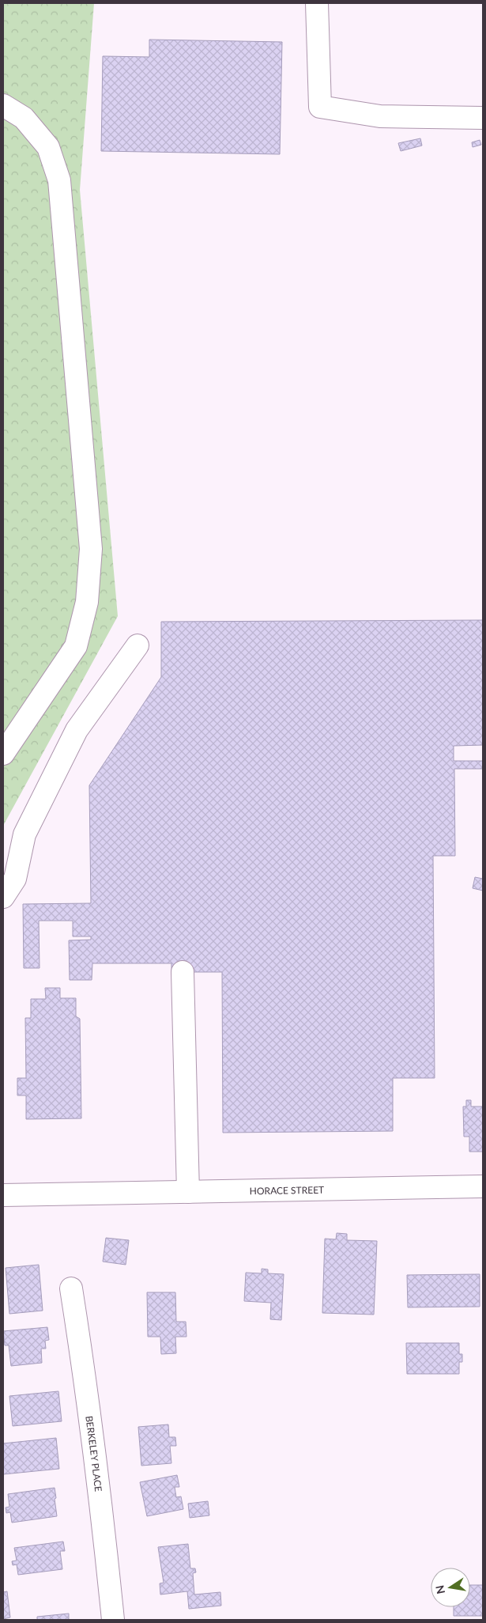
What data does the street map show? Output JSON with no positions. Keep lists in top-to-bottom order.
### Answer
{
  "streets": {
    "street": ["HORACE STREET", "BERKELEY PLACE"]
  },
  "north": "left"
}
